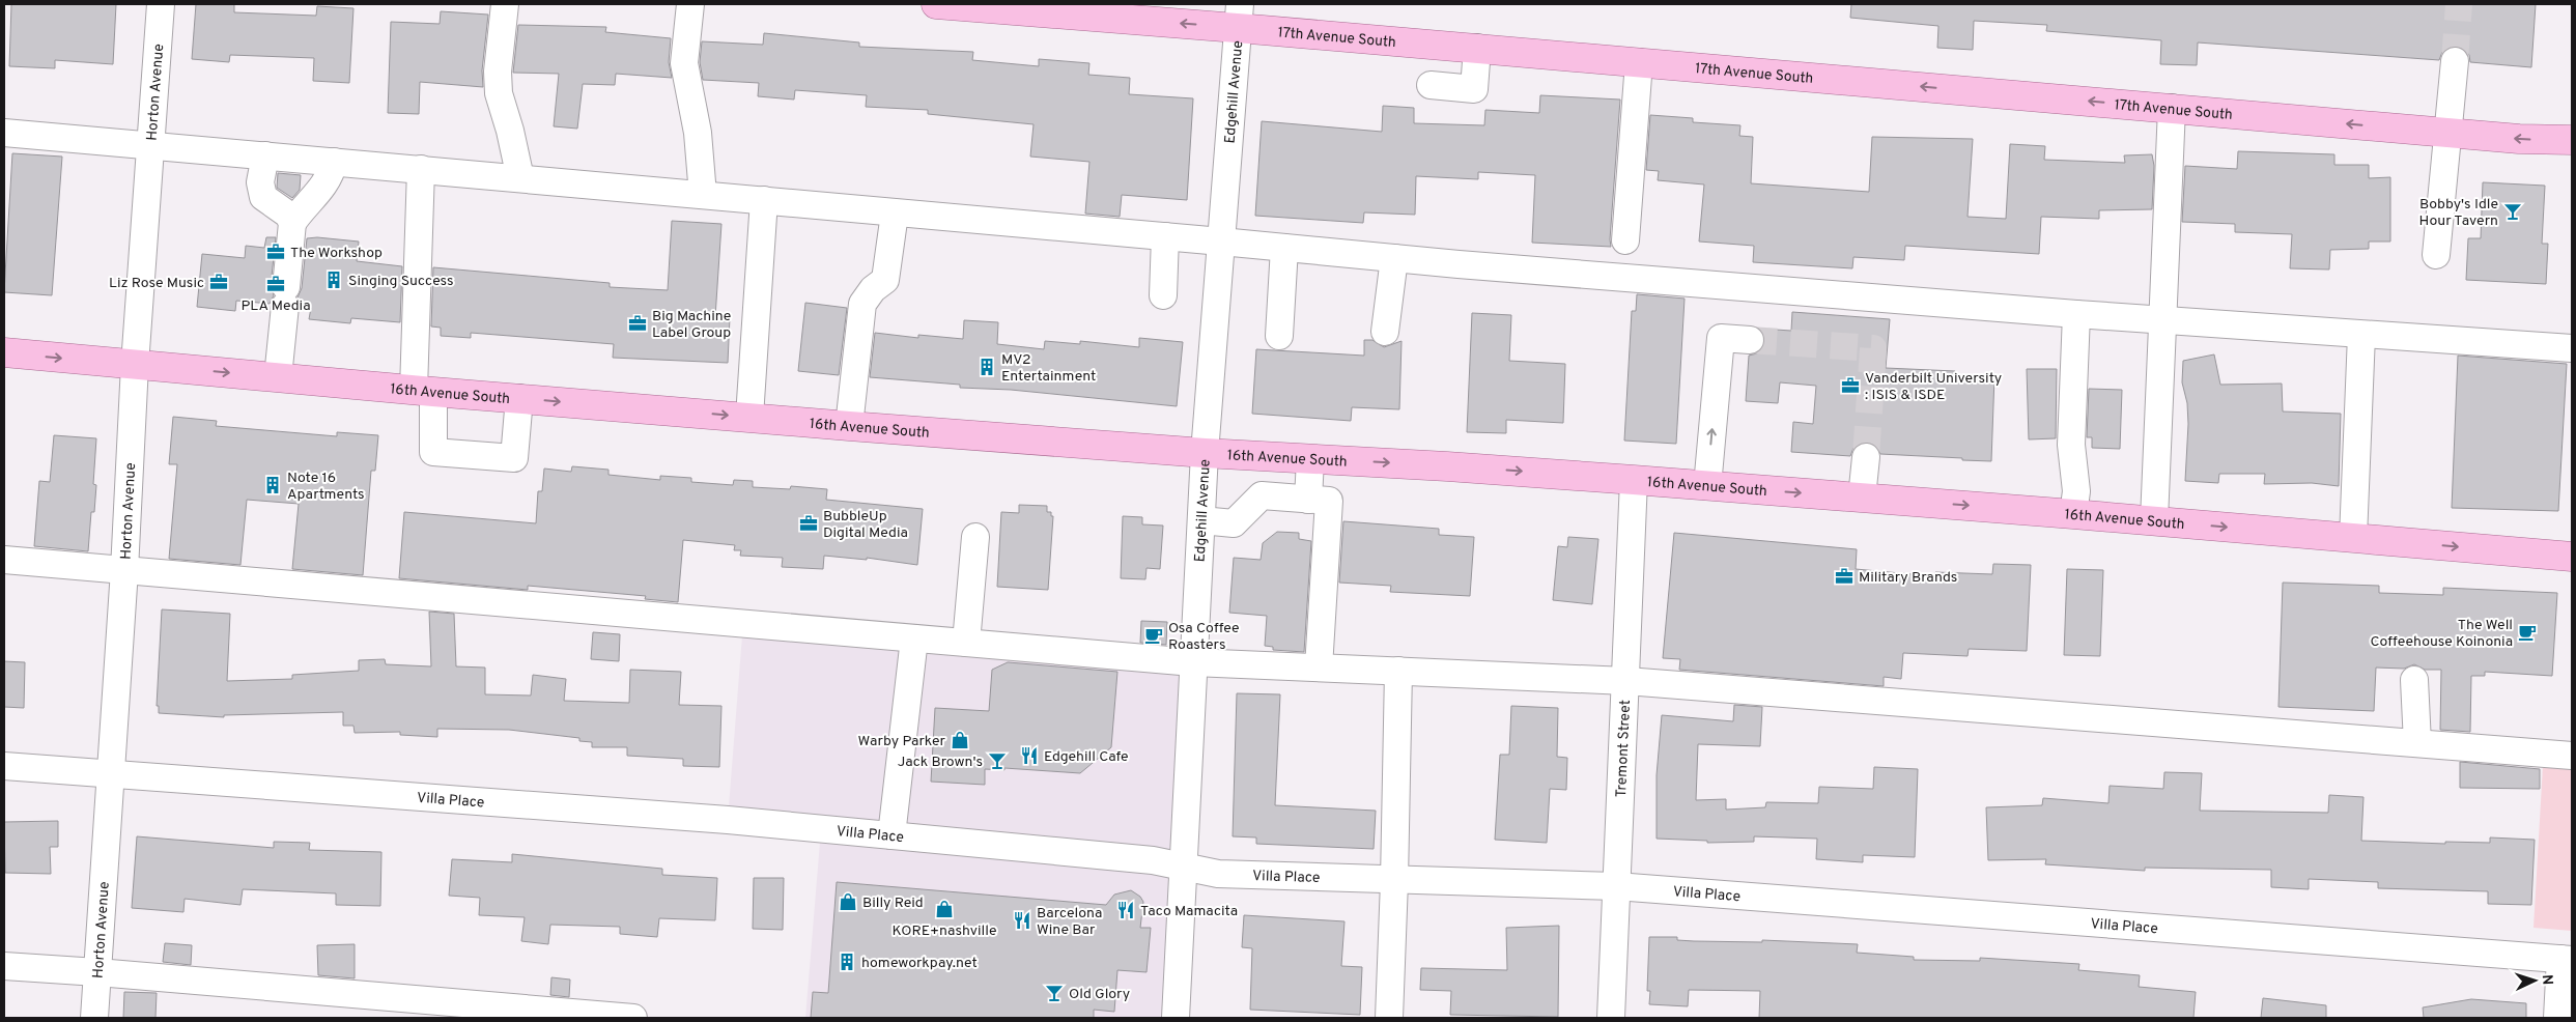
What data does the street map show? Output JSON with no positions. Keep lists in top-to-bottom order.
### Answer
{
  "streets": {
    "main road": ["17th Avenue South", "16th Avenue South"],
    "street": [
      "Horton Avenue",
      "Edgehill Avenue",
      "Tremont Street",
      "Villa Place"
    ]
  },
  "crossings": [
    ["17th Avenue South", "Edgehill Avenue"],
    ["Horton Avenue", "16th Avenue South"],
    ["Horton Avenue", "Villa Place"],
    ["Edgehill Avenue", "16th Avenue South"],
    ["Edgehill Avenue", "Villa Place"],
    ["16th Avenue South", "Tremont Street"],
    ["Tremont Street", "Villa Place"]
  ],
  "one_way": ["17th Avenue South", "16th Avenue South"],
  "places": {
    "bar": ["Bobby's Idle Hour Tavern", "Jack Brown's", "Old Glory"],
    "office": [
      "The Workshop",
      "Liz Rose Music",
      "PLA Media",
      "Big Machine Label Group",
      "Vanderbilt University : ISIS & ISDE",
      "BubbleUp Digital Media",
      "Military Brands"
    ],
    "building": [
      "Singing Success",
      "MV2 Entertainment",
      "Note 16 Apartments",
      "homeworkpay.net"
    ],
    "cafe": ["The Well Coffeehouse Koinonia", "Osa Coffee Roasters"],
    "shop": ["Warby Parker", "Billy Reid", "KORE+nashville"],
    "restaurant": ["Edgehill Cafe", "Taco Mamacita", "Barcelona Wine Bar"]
  },
  "north": "right"
}
